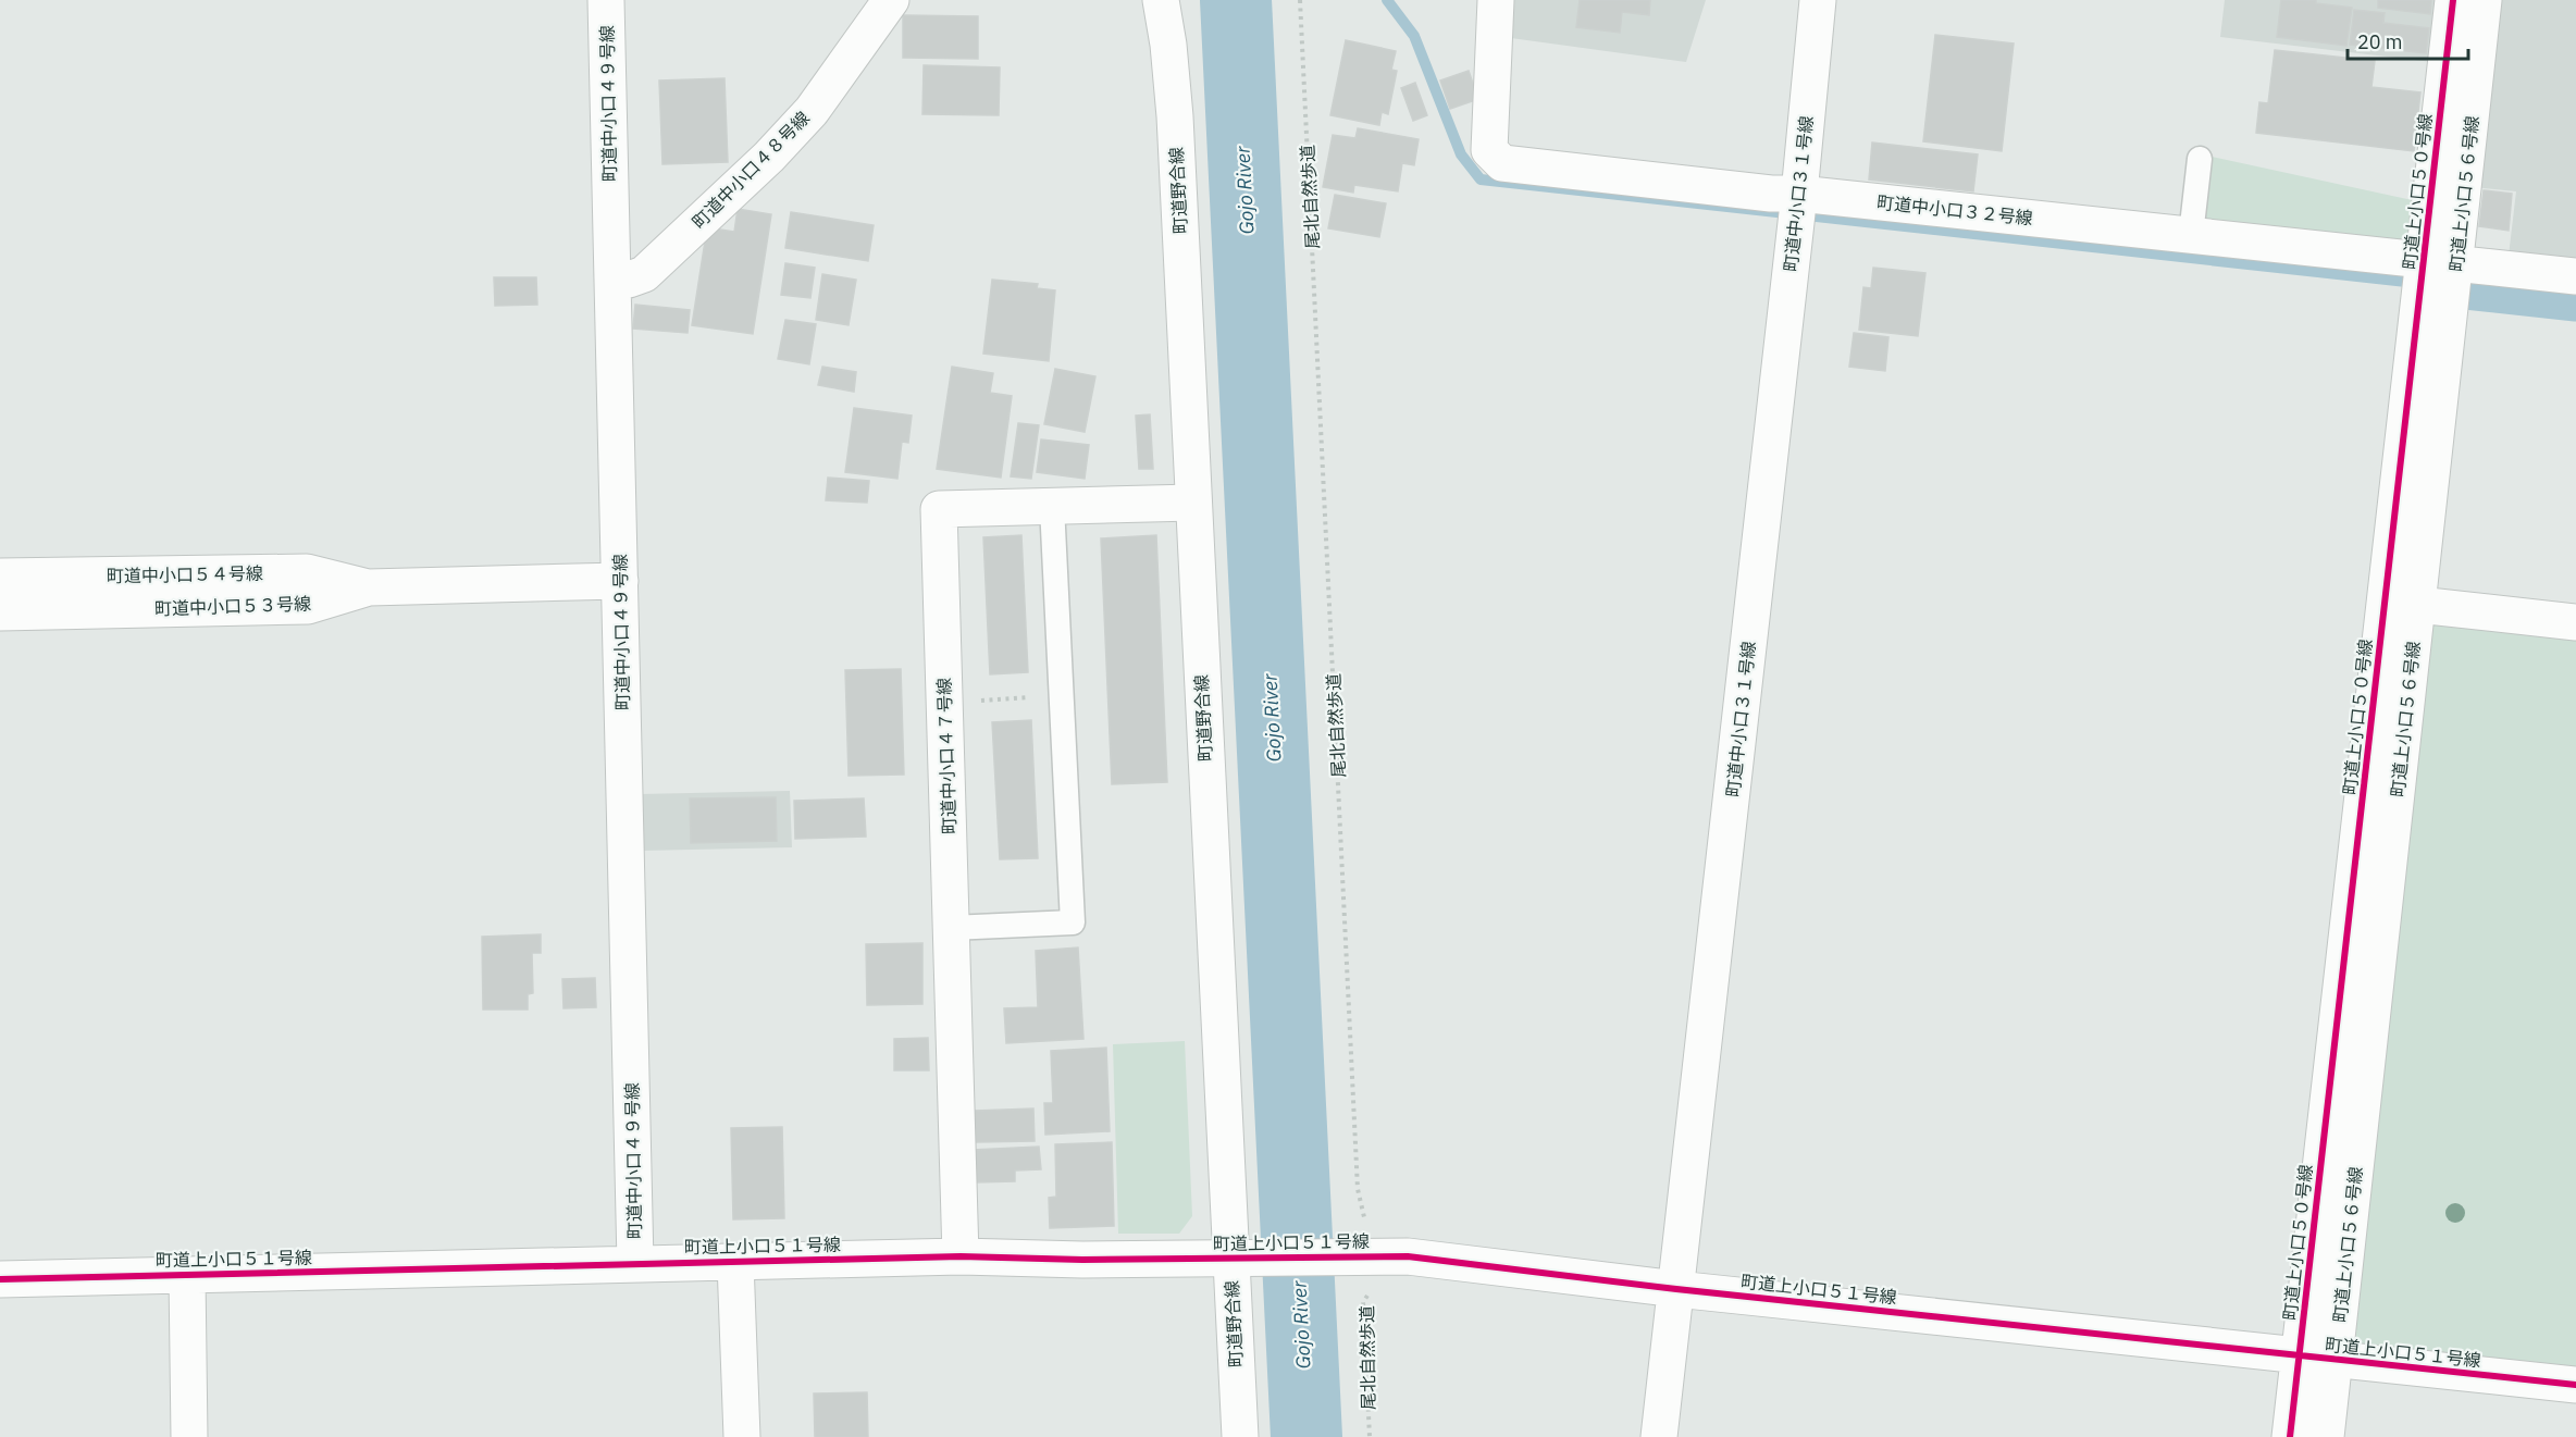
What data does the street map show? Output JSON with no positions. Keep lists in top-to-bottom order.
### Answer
{
  "streets": {
    "street": [
      "町道中小口４９号線",
      "町道中小口４８号線",
      "町道野合線",
      "町道上小口５０号線",
      "町道中小口３１号線",
      "町道上小口５６号線",
      "町道中小口３２号線",
      "町道中小口５４号線",
      "町道中小口５３号線",
      "町道中小口４７号線",
      "町道上小口５１号線"
    ],
    "path": ["尾北自然歩道"]
  },
  "crossings": [
    ["町道中小口４９号線", "町道中小口４８号線"],
    ["町道中小口４９号線", "町道中小口５３号線"],
    ["町道中小口４９号線", "町道上小口５１号線"],
    ["町道野合線", "町道中小口４７号線"],
    ["町道野合線", "町道上小口５１号線"],
    ["町道上小口５０号線", "町道上小口５６号線"],
    ["町道上小口５０号線", "町道中小口３２号線"],
    ["町道上小口５０号線", "町道上小口５１号線"],
    ["町道中小口３１号線", "町道中小口３２号線"],
    ["町道中小口３１号線", "町道上小口５１号線"],
    ["町道上小口５６号線", "町道中小口３２号線"],
    ["町道上小口５６号線", "町道上小口５１号線"],
    ["尾北自然歩道", "町道上小口５１号線"],
    ["町道中小口５４号線", "町道中小口５３号線"],
    ["町道中小口４７号線", "町道上小口５１号線"]
  ],
  "water": ["Gojo River"],
  "scale_bar": "20 m"
}
